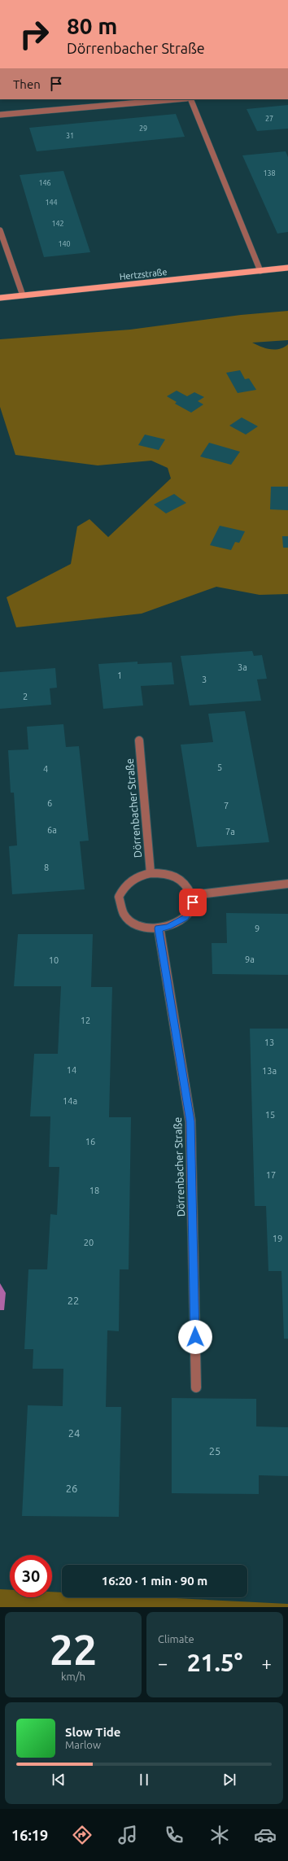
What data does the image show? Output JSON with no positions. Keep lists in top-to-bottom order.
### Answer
{
  "streets": {
    "main road": ["Hertzstraße"],
    "street": ["Dörrenbacher Straße"]
  },
  "house_numbers": [
    "27",
    "29",
    "31",
    "138",
    "146",
    "144",
    "142",
    "140",
    "3a",
    "1",
    "3",
    "2",
    "5",
    "4",
    "6",
    "7",
    "6a",
    "7a",
    "8",
    "9",
    "9a",
    "10",
    "12",
    "13",
    "14",
    "13a",
    "14a",
    "15",
    "16",
    "17",
    "18",
    "19",
    "20",
    "22",
    "24",
    "25",
    "26"
  ],
  "page": {
    "turn": ["80 m", "Dörrenbacher Straße"],
    "then": "Then",
    "limit": "30",
    "trip": "16:20 · 1 min · 90 m",
    "tile": [
      ["22", "km/h"],
      "Climate"
    ],
    "heat": ["−", "21.5°", "+"],
    "song": ["Slow Tide", "Marlow"],
    "tabs": "16:19"
  }
}
